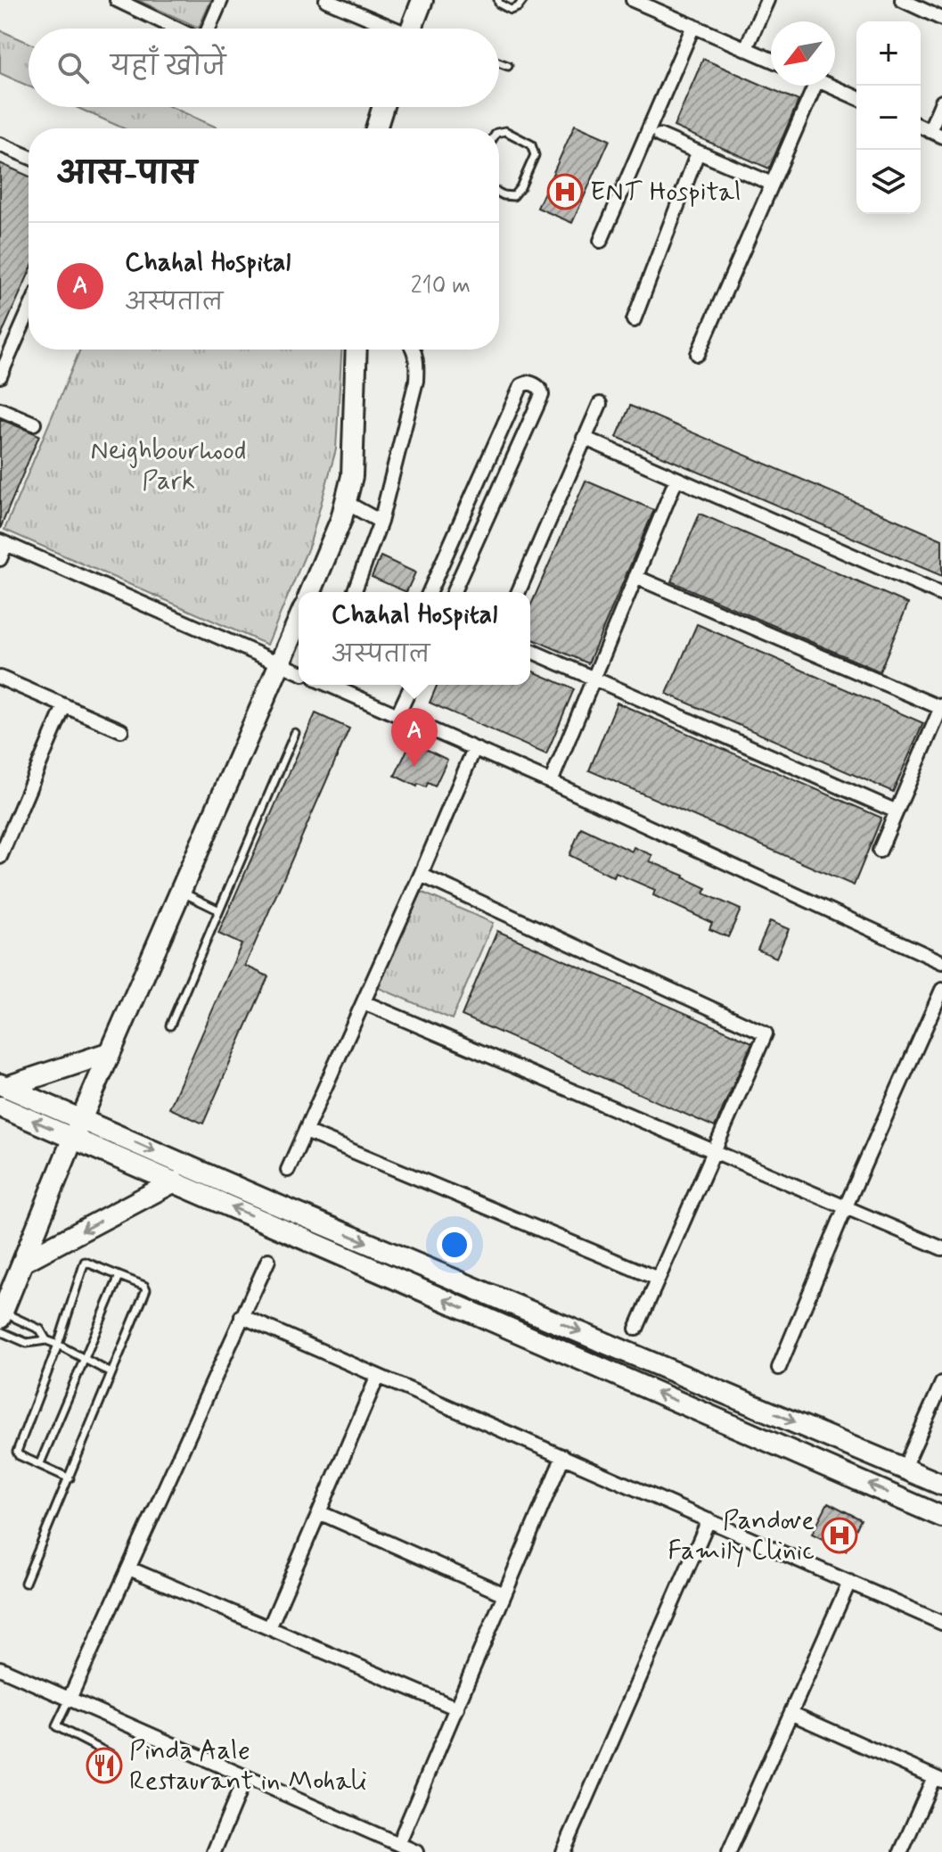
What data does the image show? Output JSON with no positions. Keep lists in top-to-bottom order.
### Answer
{
  "parks": ["Neighbourhood Park"],
  "places": {
    "hospital": ["ENT Hospital", "Pandove Family Clinic"],
    "restaurant": ["Pinda Aale Restaurant in Mohali"]
  },
  "north": "bottom left",
  "page": {
    "map_buttons": ["+", "−"],
    "search": "यहाँ खोजें",
    "heading": "आस-पास",
    "list": [
      {
        "mark": "A",
        "name": "Chahal Hospital",
        "note": "अस्पताल",
        "value": "210 m"
      }
    ],
    "popup": ["Chahal Hospital", "अस्पताल"],
    "pins": "A"
  }
}
